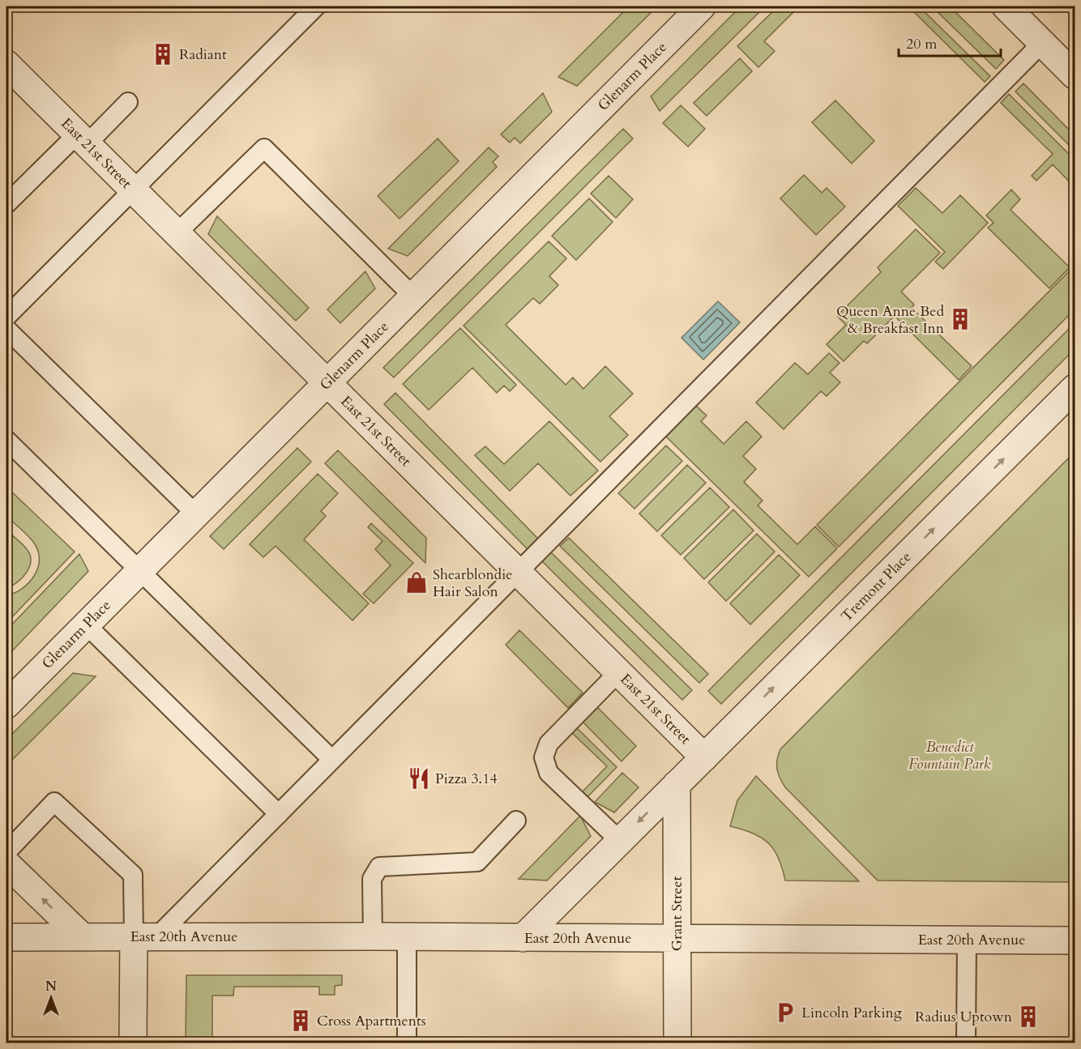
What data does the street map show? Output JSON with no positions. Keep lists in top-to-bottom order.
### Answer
{
  "streets": {
    "street": [
      "Glenarm Place",
      "East 21st Street",
      "Tremont Place",
      "Grant Street",
      "East 20th Avenue"
    ]
  },
  "crossings": [
    ["Glenarm Place", "East 21st Street"],
    ["East 21st Street", "Tremont Place"],
    ["Tremont Place", "Grant Street"],
    ["Tremont Place", "East 20th Avenue"],
    ["Grant Street", "East 20th Avenue"]
  ],
  "parks": ["Benedict Fountain Park"],
  "places": {
    "building": [
      "Radiant",
      "Queen Anne Bed & Breakfast Inn",
      "Radius Uptown",
      "Cross Apartments"
    ],
    "shop": ["Shearblondie Hair Salon"],
    "restaurant": ["Pizza 3.14"],
    "parking": ["Lincoln Parking"]
  },
  "scale_bar": "20 m",
  "north": "top"
}
